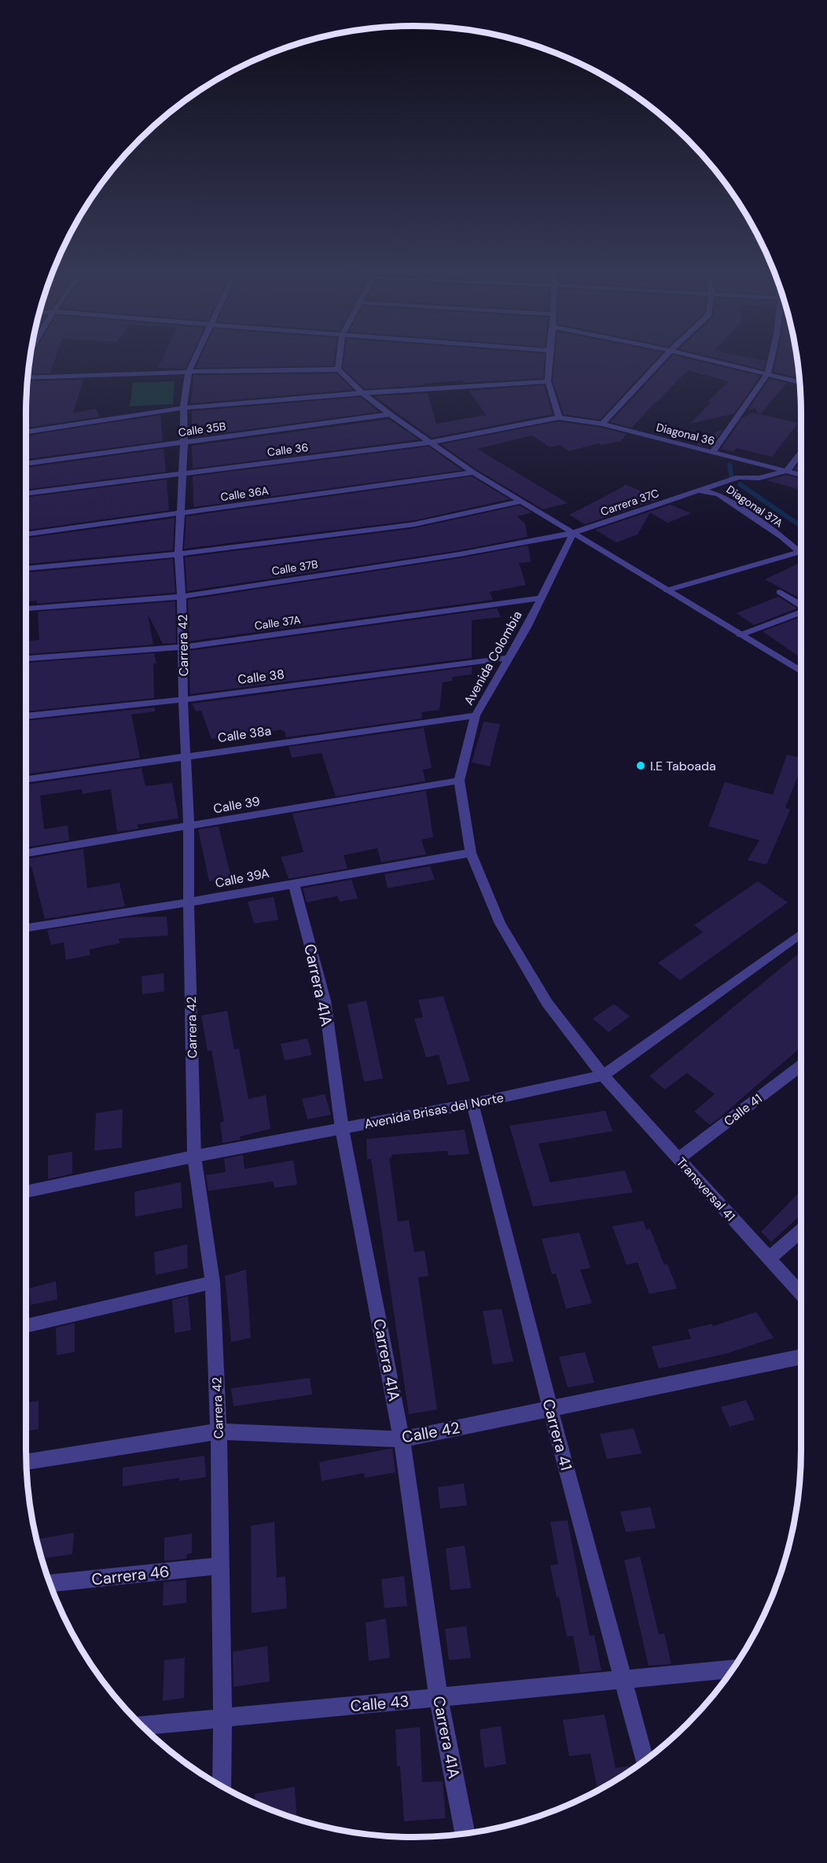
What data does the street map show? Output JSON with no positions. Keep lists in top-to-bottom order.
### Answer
{
  "streets": {
    "street": [
      "Calle 35B",
      "Diagonal 36",
      "Calle 36",
      "Calle 36A",
      "Carrera 37C",
      "Diagonal 37A",
      "Calle 37B",
      "Calle 37A",
      "Carrera 42",
      "Avenida Colombia",
      "Calle 38",
      "Calle 38a",
      "Calle 39",
      "Calle 39A",
      "Carrera 41A",
      "Calle 41",
      "Avenida Brisas del Norte",
      "Transversal 41",
      "Calle 42",
      "Carrera 41",
      "Carrera 46",
      "Calle 43"
    ]
  },
  "crossings": [
    ["Calle 35B", "Carrera 42"],
    ["Diagonal 36", "Calle 36"],
    ["Diagonal 36", "Carrera 37C"],
    ["Calle 36", "Carrera 42"],
    ["Calle 36A", "Carrera 42"],
    ["Carrera 37C", "Diagonal 37A"],
    ["Carrera 37C", "Calle 37B"],
    ["Carrera 37C", "Avenida Colombia"],
    ["Calle 37B", "Carrera 42"],
    ["Calle 37B", "Avenida Colombia"],
    ["Calle 37A", "Carrera 42"],
    ["Calle 37A", "Avenida Colombia"],
    ["Carrera 42", "Calle 38"],
    ["Carrera 42", "Calle 38a"],
    ["Carrera 42", "Calle 39"],
    ["Carrera 42", "Calle 39A"],
    ["Carrera 42", "Avenida Brisas del Norte"],
    ["Carrera 42", "Calle 42"],
    ["Carrera 42", "Carrera 46"],
    ["Carrera 42", "Calle 43"],
    ["Avenida Colombia", "Calle 38"],
    ["Avenida Colombia", "Calle 38a"],
    ["Avenida Colombia", "Calle 39"],
    ["Avenida Colombia", "Calle 39A"],
    ["Avenida Colombia", "Avenida Brisas del Norte"],
    ["Avenida Colombia", "Transversal 41"],
    ["Calle 39A", "Carrera 41A"],
    ["Carrera 41A", "Avenida Brisas del Norte"],
    ["Carrera 41A", "Calle 42"],
    ["Carrera 41A", "Calle 43"],
    ["Calle 41", "Transversal 41"],
    ["Avenida Brisas del Norte", "Transversal 41"],
    ["Avenida Brisas del Norte", "Carrera 41"],
    ["Calle 42", "Carrera 41"],
    ["Carrera 41", "Calle 43"]
  ],
  "places": ["I.E Taboada"]
}
